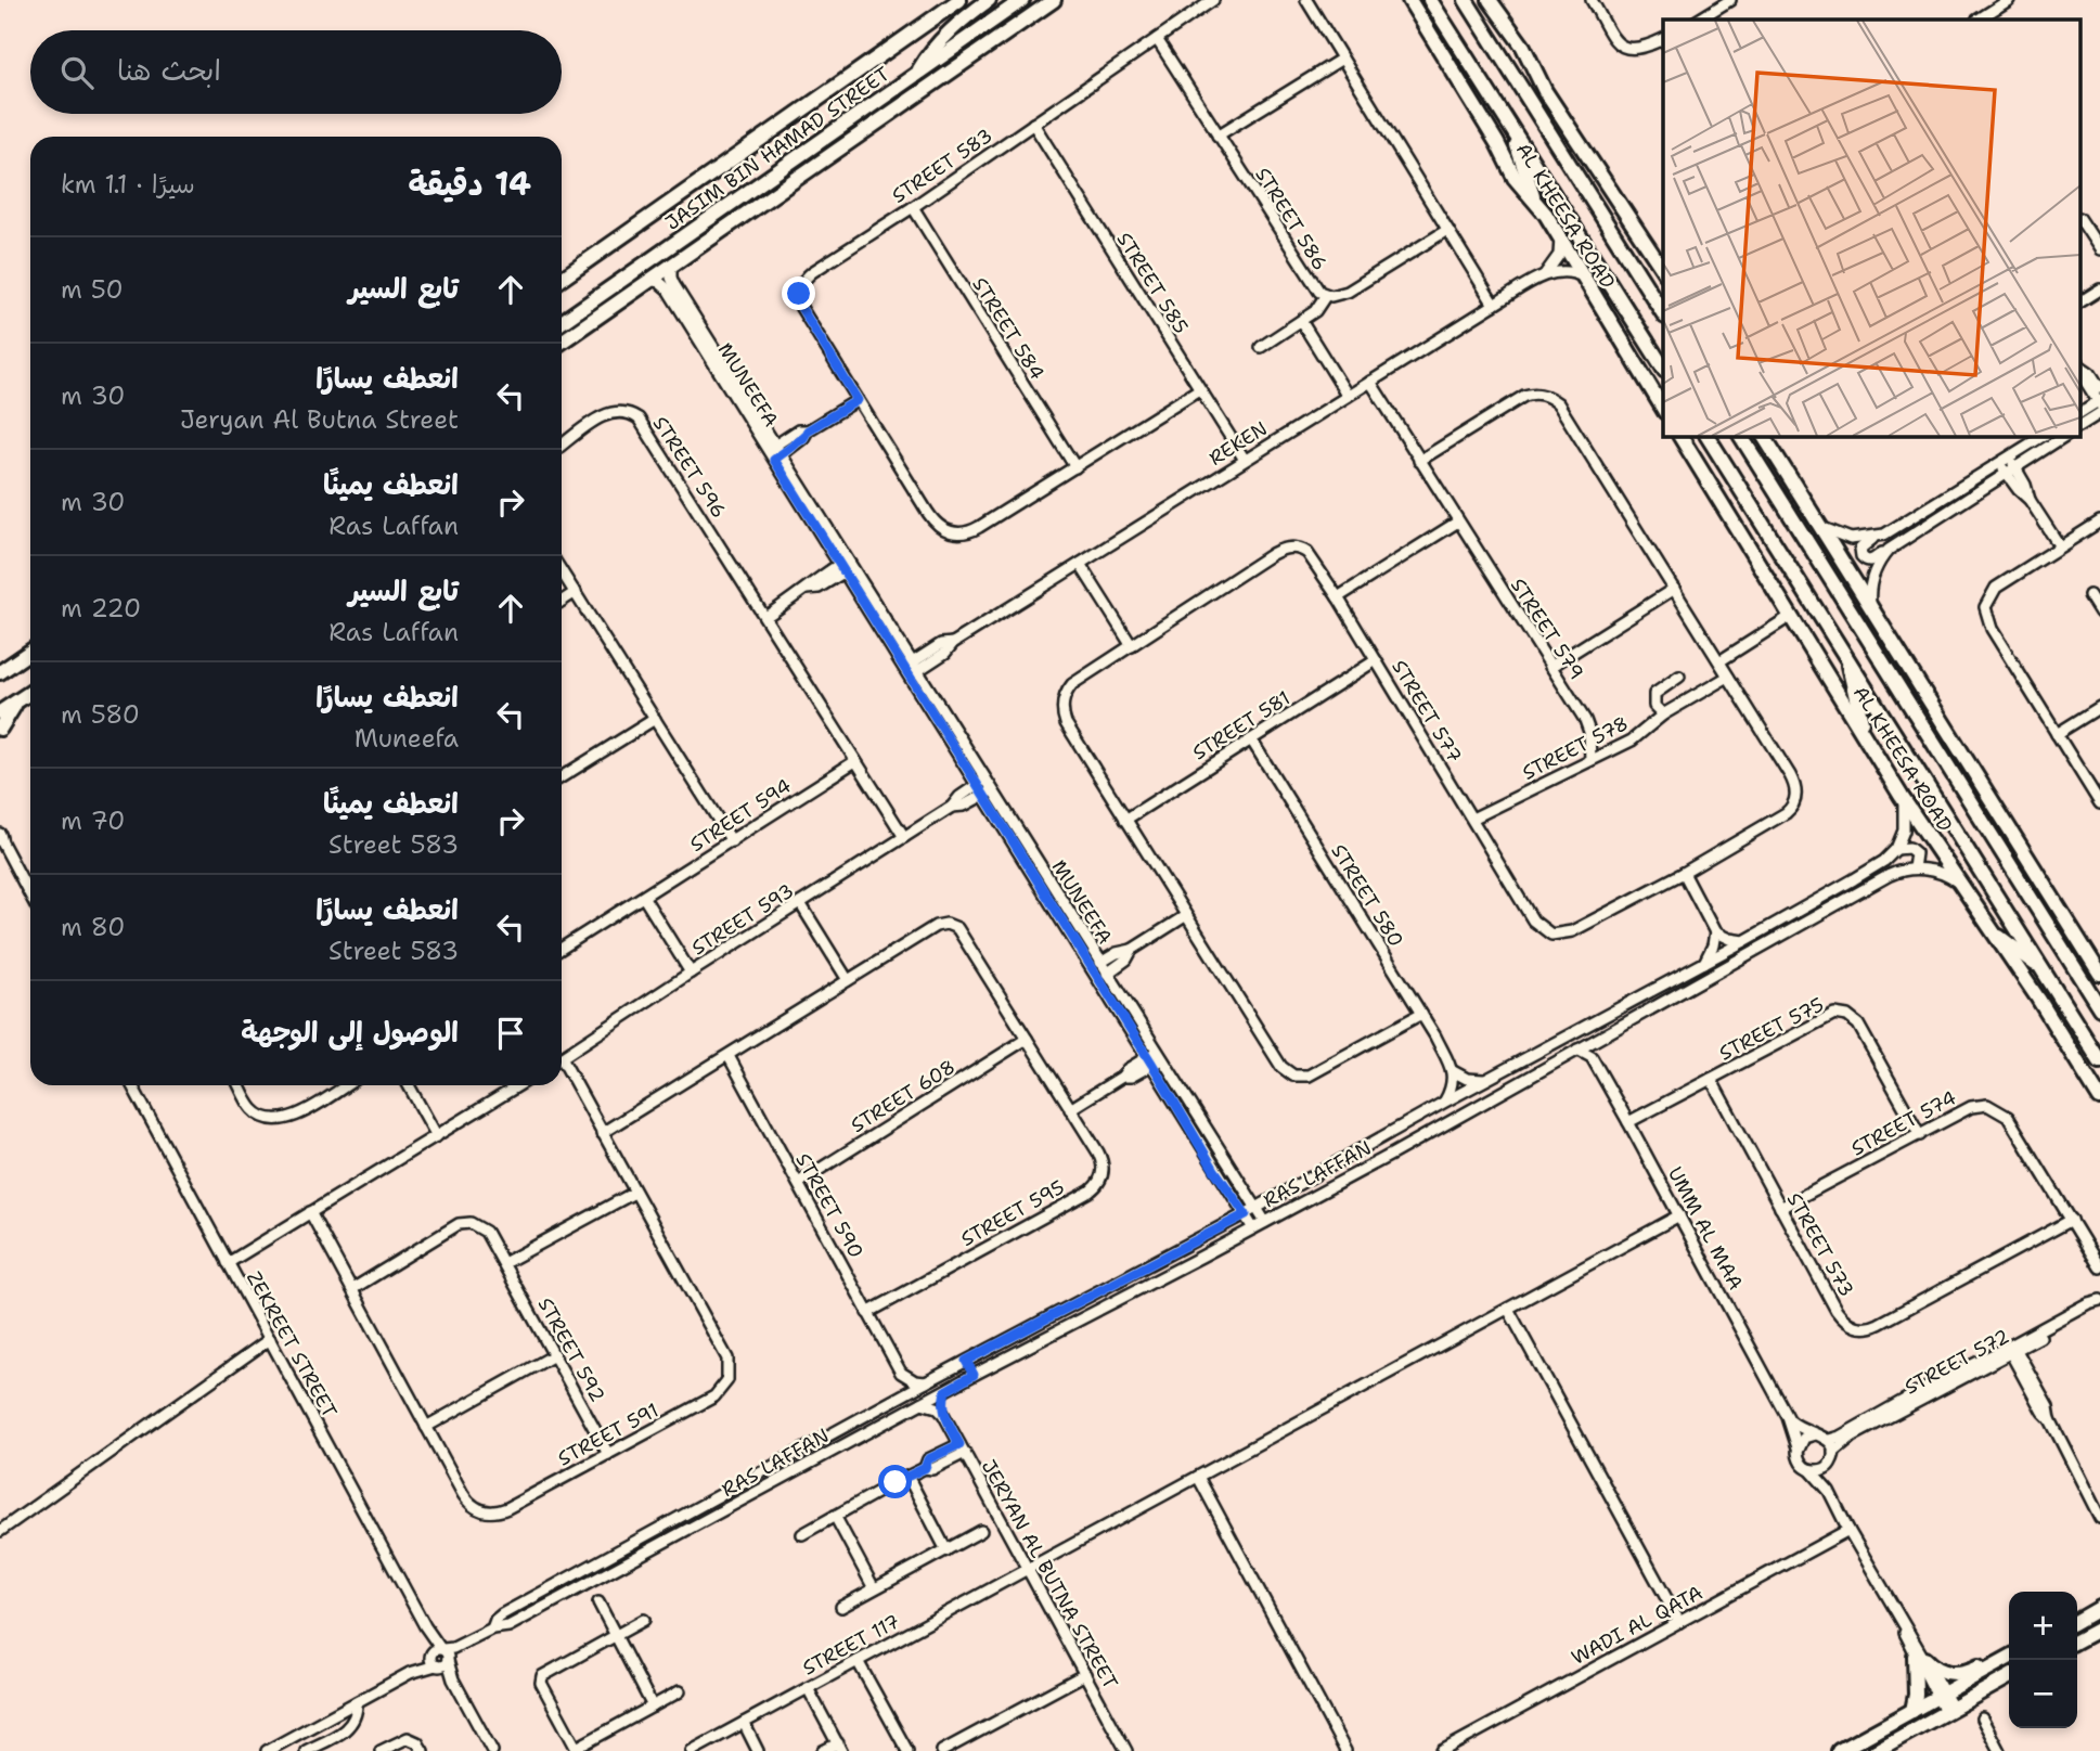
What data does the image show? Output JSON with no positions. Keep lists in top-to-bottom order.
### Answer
{
  "streets": {
    "main road": ["JASIM BIN HAMAD STREET", "AL KHEESA ROAD"],
    "street": [
      "STREET 583",
      "STREET 586",
      "STREET 585",
      "STREET 584",
      "MUNEEFA",
      "REKEN",
      "STREET 596",
      "STREET 579",
      "STREET 577",
      "STREET 581",
      "STREET 578",
      "STREET 594",
      "STREET 580",
      "STREET 593",
      "STREET 575",
      "STREET 608",
      "STREET 574",
      "RAS LAFFAN",
      "STREET 590",
      "STREET 595",
      "UMM AL MAA",
      "STREET 573",
      "ZEKREET STREET",
      "STREET 592",
      "STREET 572",
      "STREET 591",
      "JERYAN AL BUTNA STREET",
      "WADI AL QATA",
      "STREET 117"
    ]
  },
  "crossings": [
    ["STREET 583", "STREET 586"],
    ["STREET 583", "STREET 585"],
    ["STREET 583", "STREET 584"],
    ["STREET 585", "REKEN"],
    ["MUNEEFA", "REKEN"],
    ["MUNEEFA", "STREET 593"],
    ["MUNEEFA", "RAS LAFFAN"],
    ["REKEN", "STREET 579"],
    ["STREET 596", "STREET 594"],
    ["STREET 596", "STREET 593"],
    ["STREET 579", "STREET 577"],
    ["STREET 579", "STREET 578"],
    ["STREET 577", "STREET 581"],
    ["STREET 577", "STREET 578"],
    ["STREET 577", "STREET 580"],
    ["STREET 581", "STREET 580"],
    ["STREET 575", "STREET 574"],
    ["STREET 575", "UMM AL MAA"],
    ["STREET 575", "STREET 573"],
    ["STREET 608", "STREET 590"],
    ["STREET 608", "STREET 595"],
    ["STREET 574", "STREET 573"],
    ["RAS LAFFAN", "ZEKREET STREET"],
    ["STREET 590", "STREET 595"],
    ["STREET 595", "STREET 591"],
    ["UMM AL MAA", "STREET 572"],
    ["UMM AL MAA", "STREET 117"],
    ["STREET 592", "STREET 591"],
    ["JERYAN AL BUTNA STREET", "STREET 117"]
  ],
  "page": {
    "search": "ابحث هنا",
    "heading": ["14 دقيقة", "سيرًا · 1.1 km"],
    "list": [
      ["تابع السير", "50 m"],
      ["انعطف يسارًا", "Jeryan Al Butna Street", "30 m"],
      ["انعطف يمينًا", "Ras Laffan", "30 m"],
      ["تابع السير", "Ras Laffan", "220 m"],
      ["انعطف يسارًا", "Muneefa", "580 m"],
      ["انعطف يمينًا", "Street 583", "70 m"],
      ["انعطف يسارًا", "Street 583", "80 m"],
      "الوصول إلى الوجهة"
    ],
    "map_buttons": ["+", "−"]
  }
}
